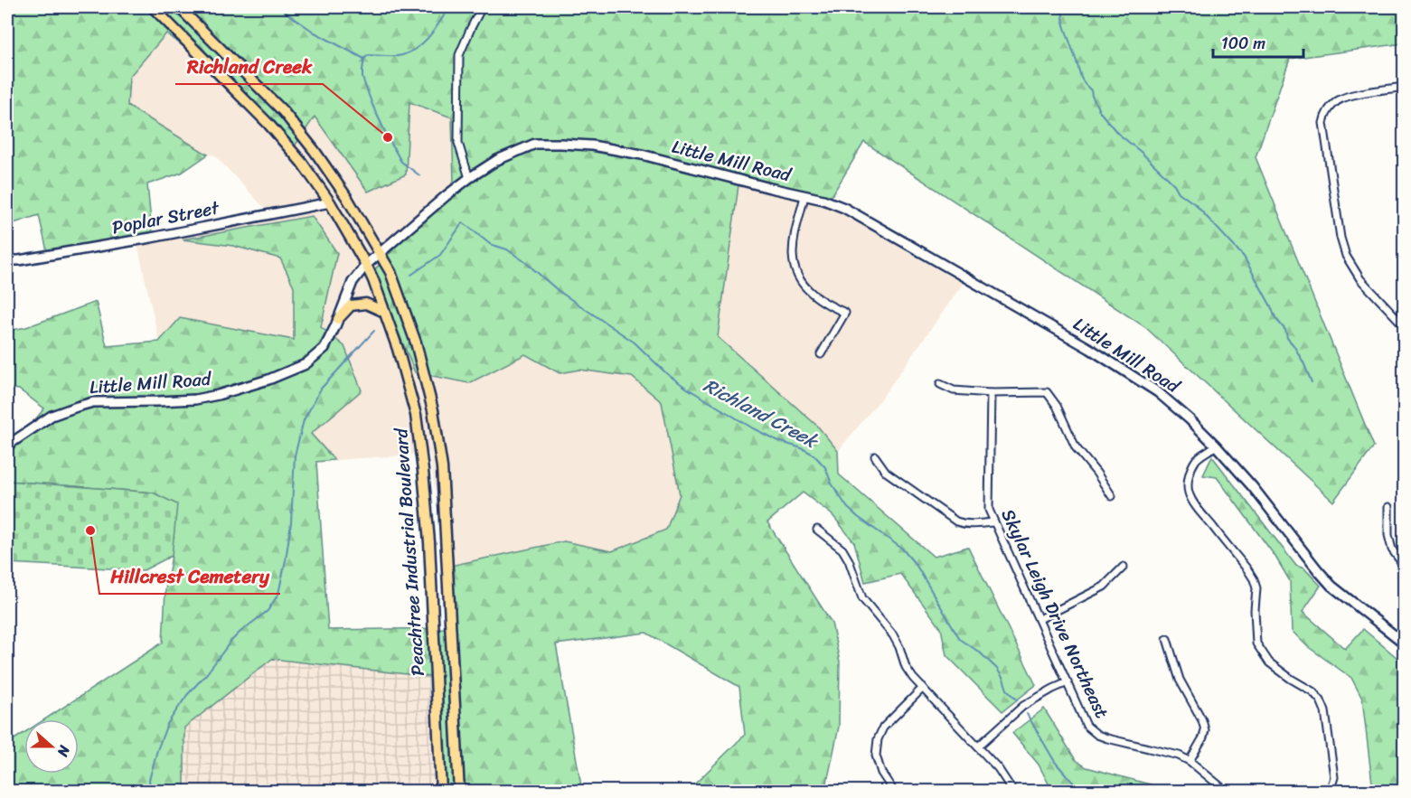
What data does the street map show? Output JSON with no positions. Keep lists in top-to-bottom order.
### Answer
{
  "streets": {
    "main road": ["Peachtree Industrial Boulevard"],
    "street": ["Little Mill Road", "Poplar Street", "Skylar Leigh Drive Northeast"]
  },
  "crossings": [
    ["Little Mill Road", "Peachtree Industrial Boulevard"],
    ["Poplar Street", "Peachtree Industrial Boulevard"]
  ],
  "water": ["Richland Creek"],
  "places": ["Richland Creek", "Hillcrest Cemetery"],
  "scale_bar": "100 m",
  "north": "right"
}
